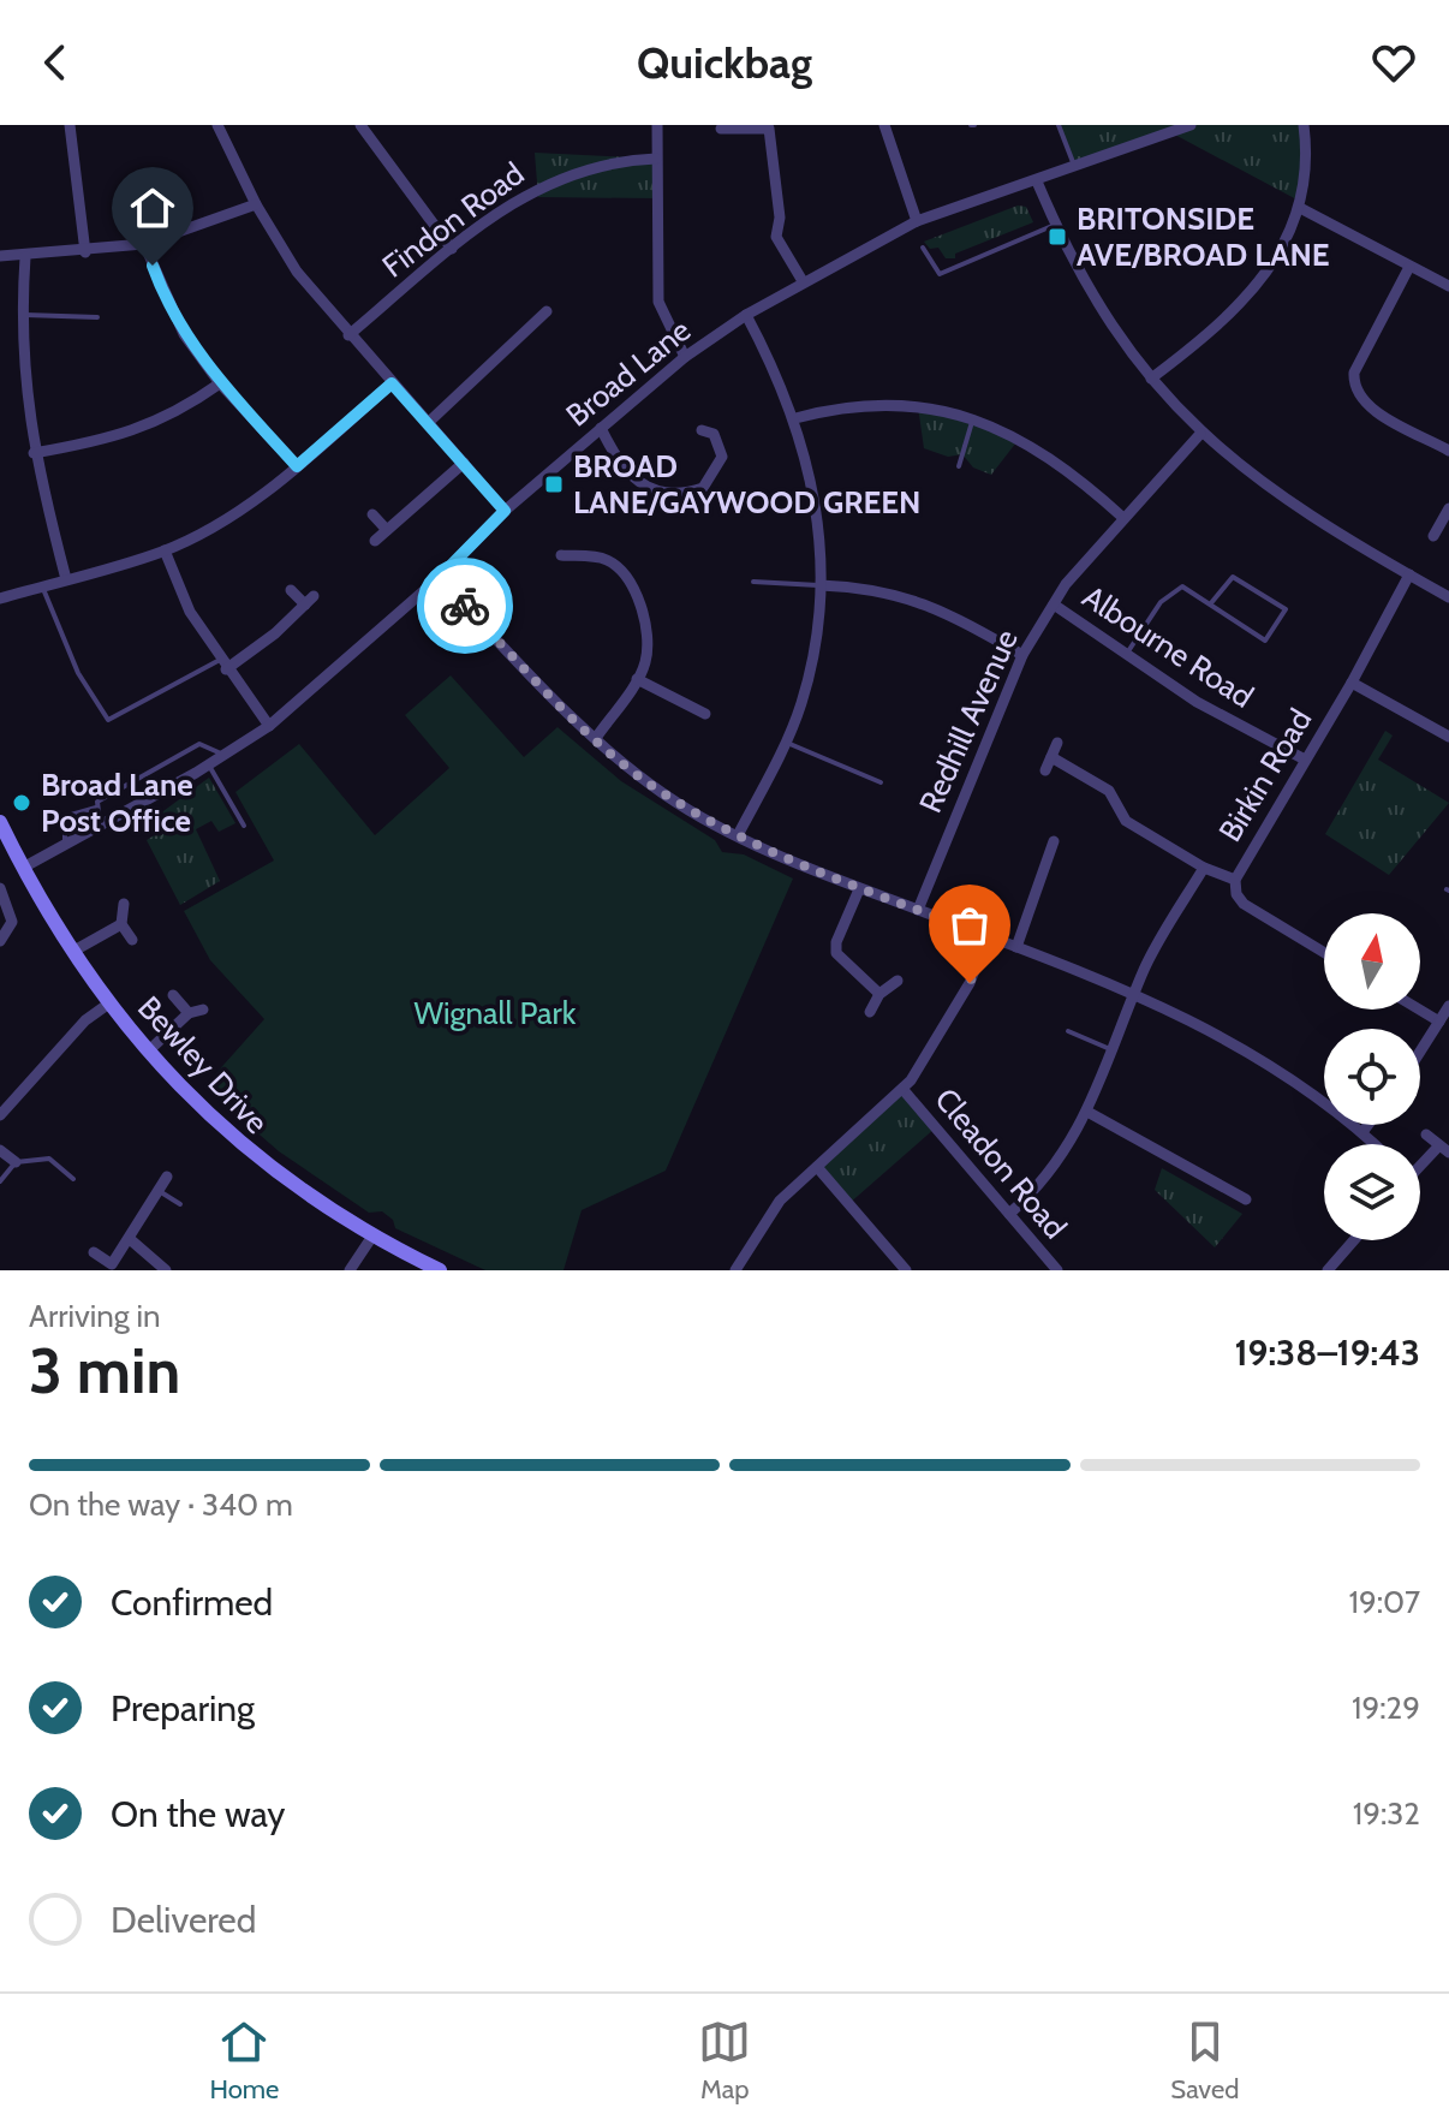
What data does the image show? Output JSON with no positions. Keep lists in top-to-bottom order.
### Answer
{
  "streets": {
    "street": [
      "Findon Road",
      "Broad Lane",
      "Albourne Road",
      "Redhill Avenue",
      "Birkin Road",
      "Bewley Drive",
      "Cleadon Road"
    ]
  },
  "crossings": [
    ["Broad Lane", "Bewley Drive"],
    ["Albourne Road", "Redhill Avenue"],
    ["Albourne Road", "Birkin Road"]
  ],
  "parks": ["Wignall Park"],
  "places": {
    "transit": ["BRITONSIDE AVE/BROAD LANE", "BROAD LANE/GAYWOOD GREEN"],
    "other": ["Broad Lane Post Office"]
  },
  "north": "top",
  "page": {
    "header": "Quickbag",
    "heading": ["3 min", "Arriving in", "19:38–19:43"],
    "bar": "On the way · 340 m",
    "list": [
      ["Confirmed", "19:07"],
      ["Preparing", "19:29"],
      ["On the way", "19:32"],
      "Delivered"
    ],
    "tabs": ["Home", "Map", "Saved"]
  }
}
